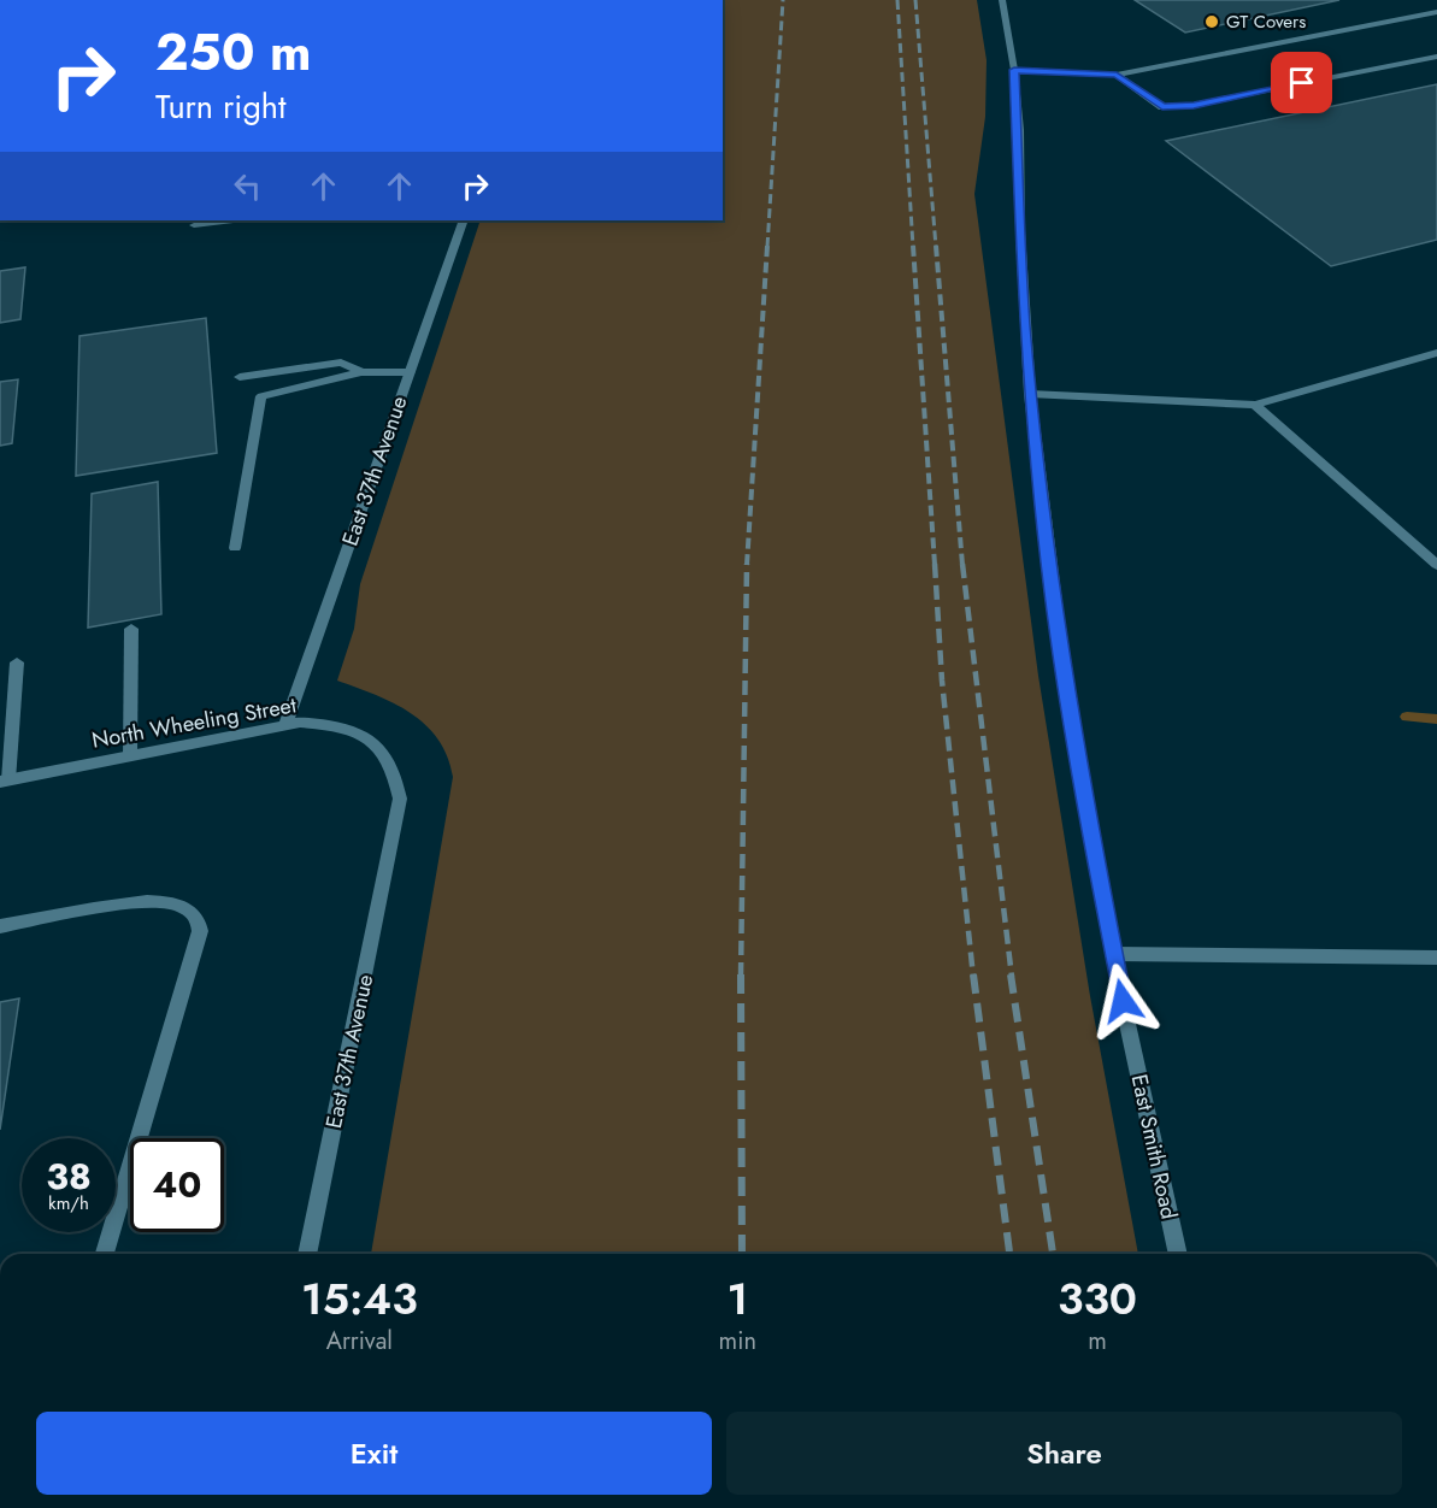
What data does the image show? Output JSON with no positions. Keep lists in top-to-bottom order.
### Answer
{
  "streets": {
    "street": ["East 37th Avenue", "North Wheeling Street", "East Smith Road"]
  },
  "crossings": [
    ["East 37th Avenue", "North Wheeling Street"]
  ],
  "places": ["GT Covers"],
  "page": {
    "turn": ["250 m", "Turn right"],
    "speed": "38 km/h",
    "limit": "40",
    "eta": [
      "15:43",
      "Arrival",
      "1",
      "min",
      "330",
      "m"
    ],
    "buttons": ["Exit", "Share"]
  }
}
